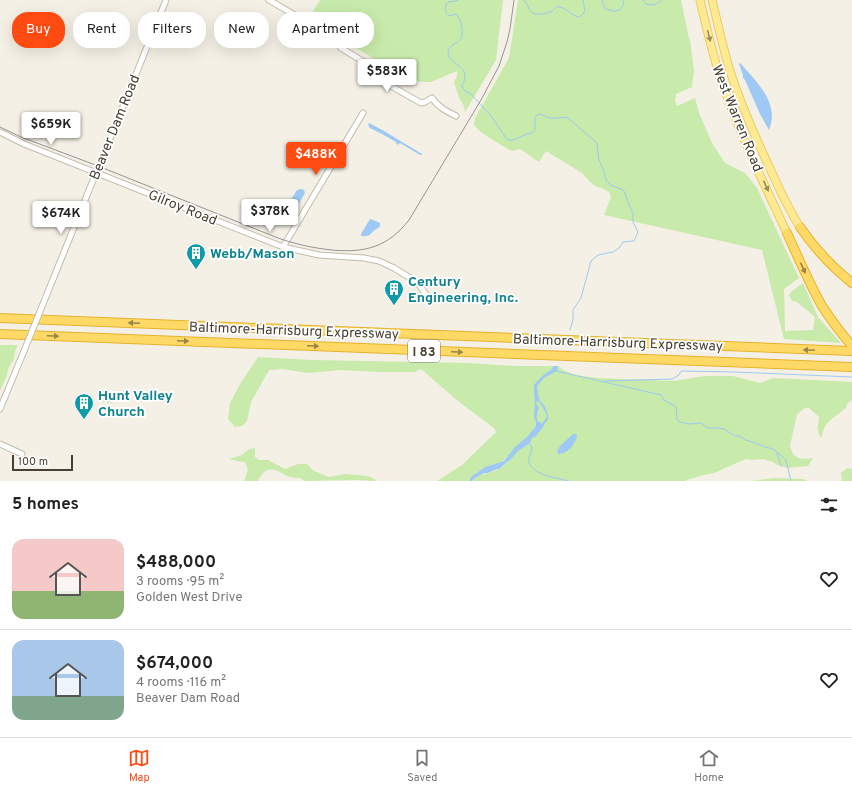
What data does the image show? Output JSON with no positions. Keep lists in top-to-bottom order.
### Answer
{
  "streets": {
    "highway": ["Baltimore-Harrisburg Expressway", "I 83"],
    "main road": ["West Warren Road"],
    "street": ["Beaver Dam Road", "Gilroy Road"]
  },
  "crossings": [
    ["Beaver Dam Road", "Gilroy Road"]
  ],
  "places": {
    "building": ["Webb/Mason", "Century Engineering, Inc.", "Hunt Valley Church"]
  },
  "scale_bar": "100 m",
  "page": {
    "chip": [
      "Buy",
      "Rent",
      "Filters",
      "New",
      "Apartment"
    ],
    "price": [
      "$583K",
      "$659K",
      "$488K",
      "$378K",
      "$674K"
    ],
    "scale": "100 m",
    "heading": "5 homes",
    "list": [
      {
        "name": "$488,000",
        "note": "3 rooms · 95 m² · Golden West Drive"
      },
      {
        "name": "$674,000",
        "note": "4 rooms · 116 m² · Beaver Dam Road"
      }
    ],
    "tabs": ["Map", "Saved", "Home"]
  }
}
